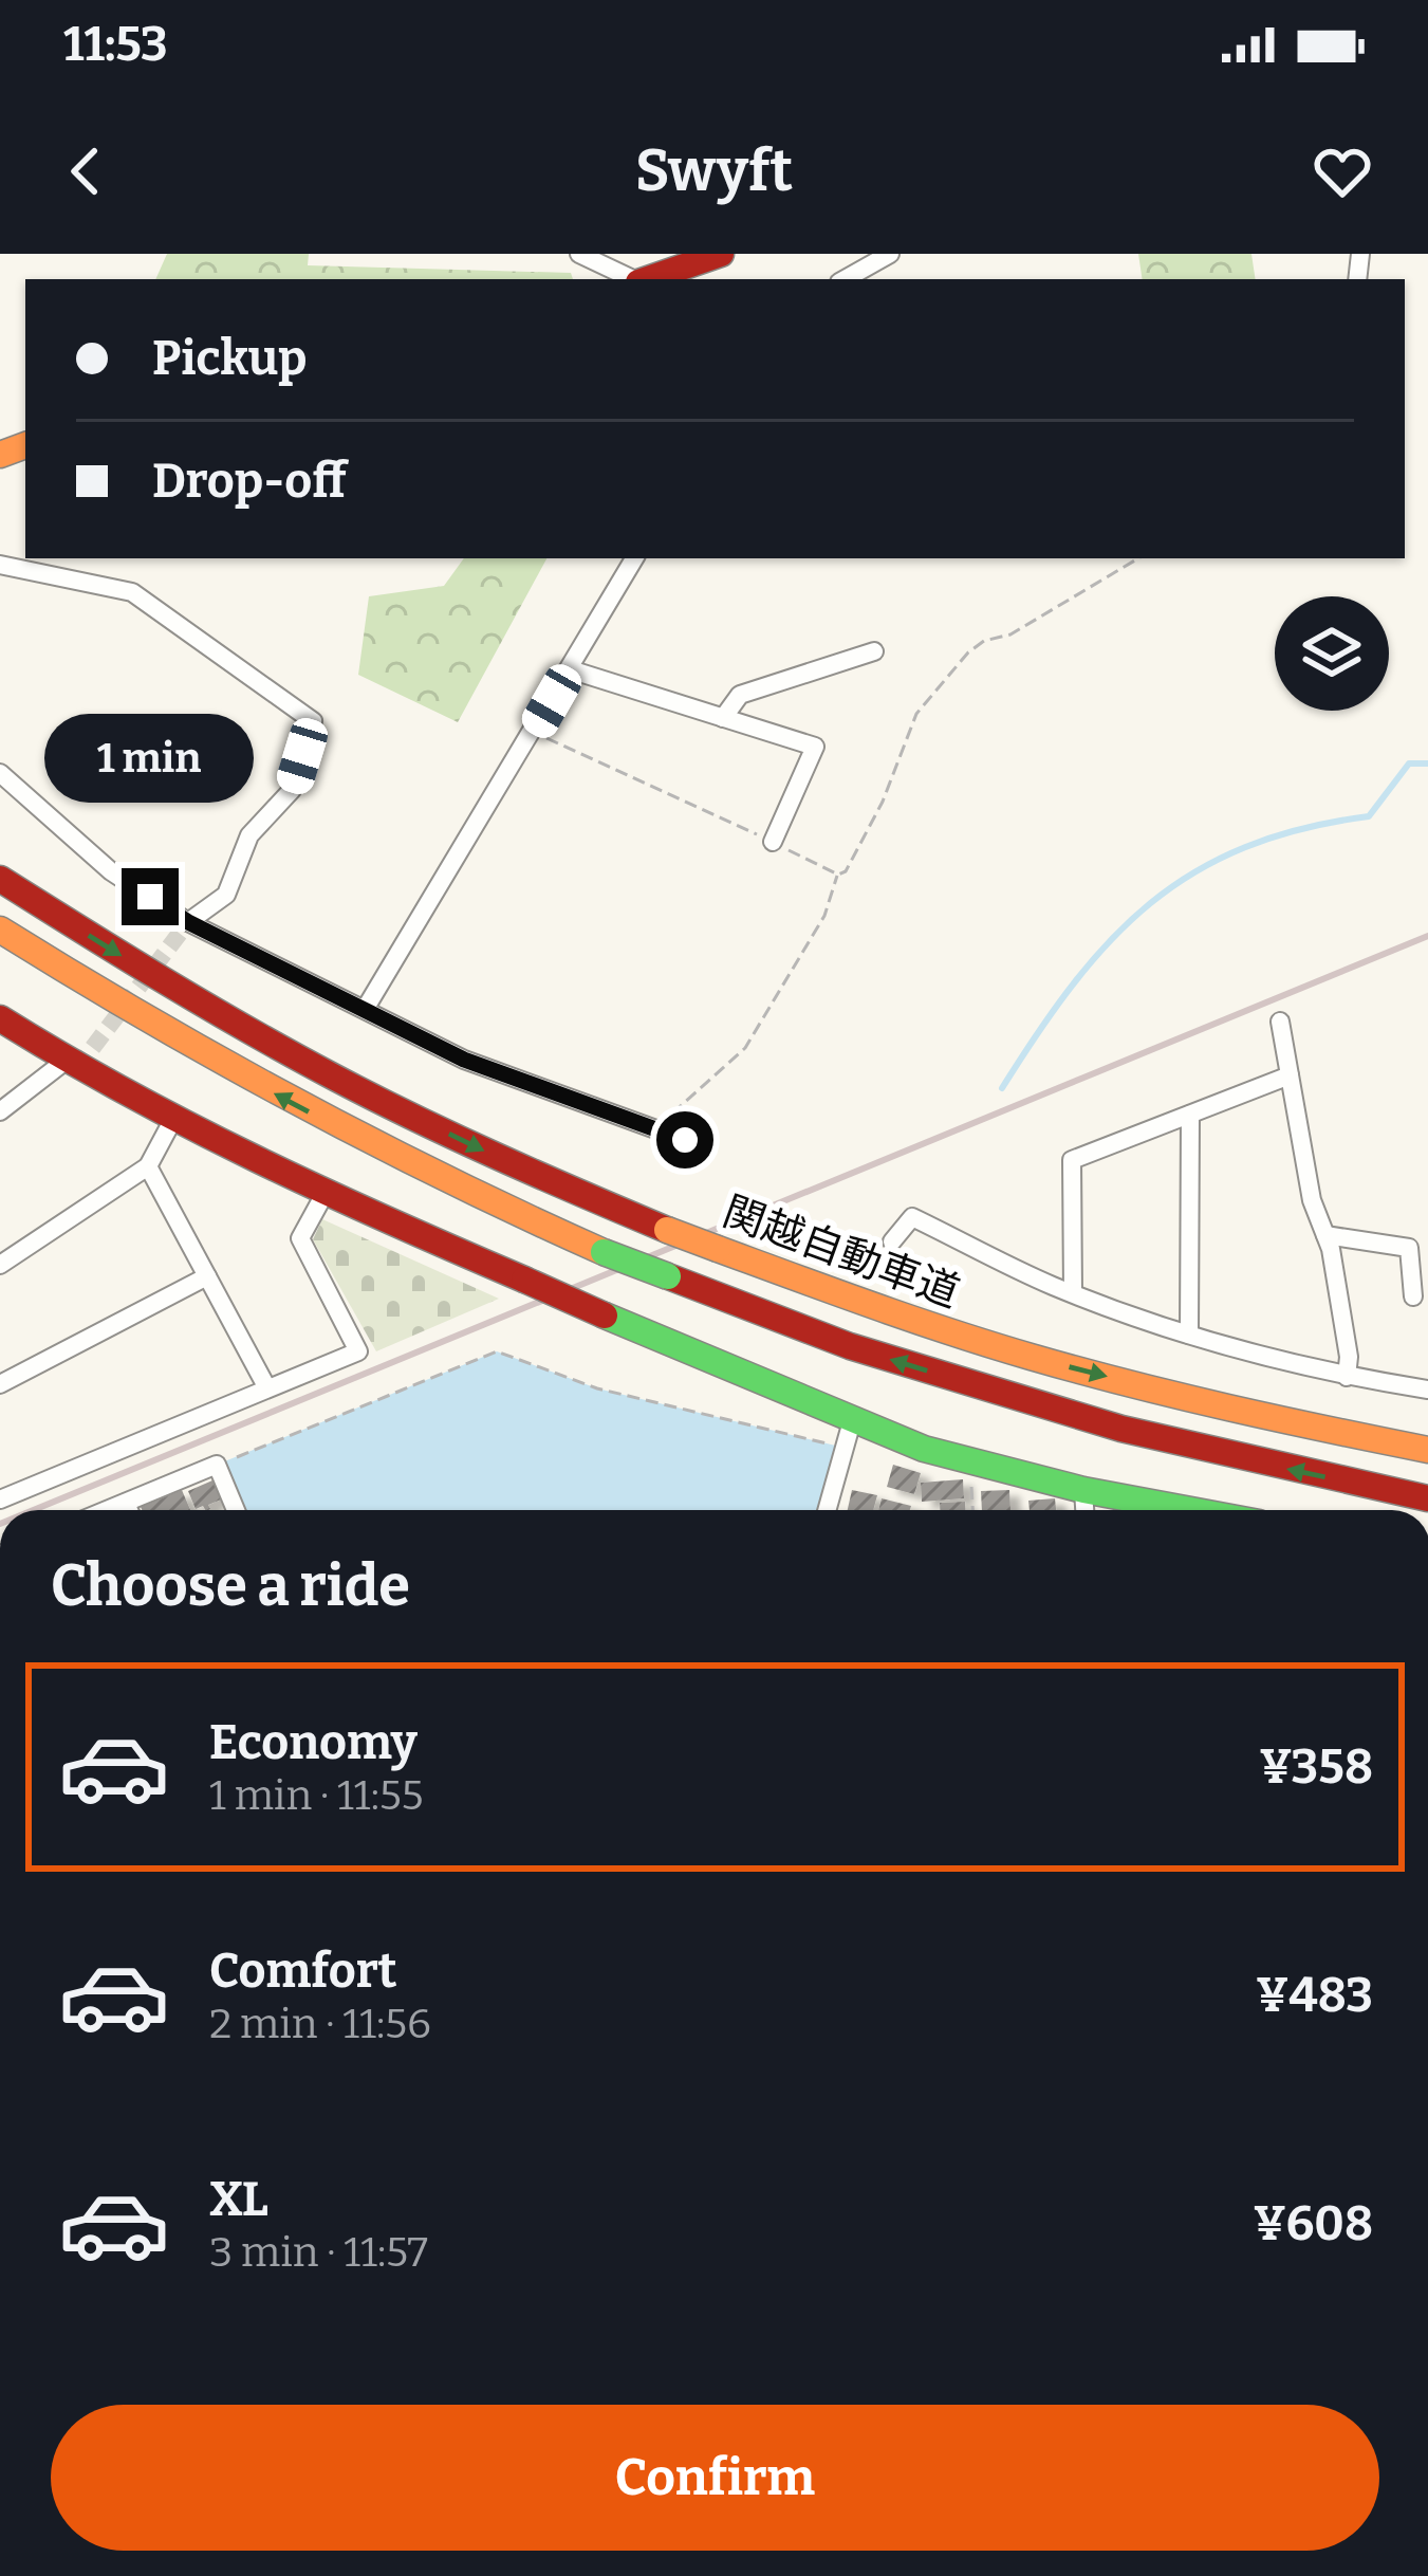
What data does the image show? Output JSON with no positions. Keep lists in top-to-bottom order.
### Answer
{
  "streets": {
    "main road": ["関越自動車道"]
  },
  "page": {
    "status": "11:53",
    "header": "Swyft",
    "banner": ["Pickup", "Drop-off"],
    "bubble": "1 min",
    "heading": "Choose a ride",
    "list": [
      {
        "name": "Economy",
        "note": "1 min · 11:55",
        "value": "¥358"
      },
      {
        "name": "Comfort",
        "note": "2 min · 11:56",
        "value": "¥483"
      },
      {
        "name": "XL",
        "note": "3 min · 11:57",
        "value": "¥608"
      }
    ],
    "buttons": "Confirm"
  }
}
